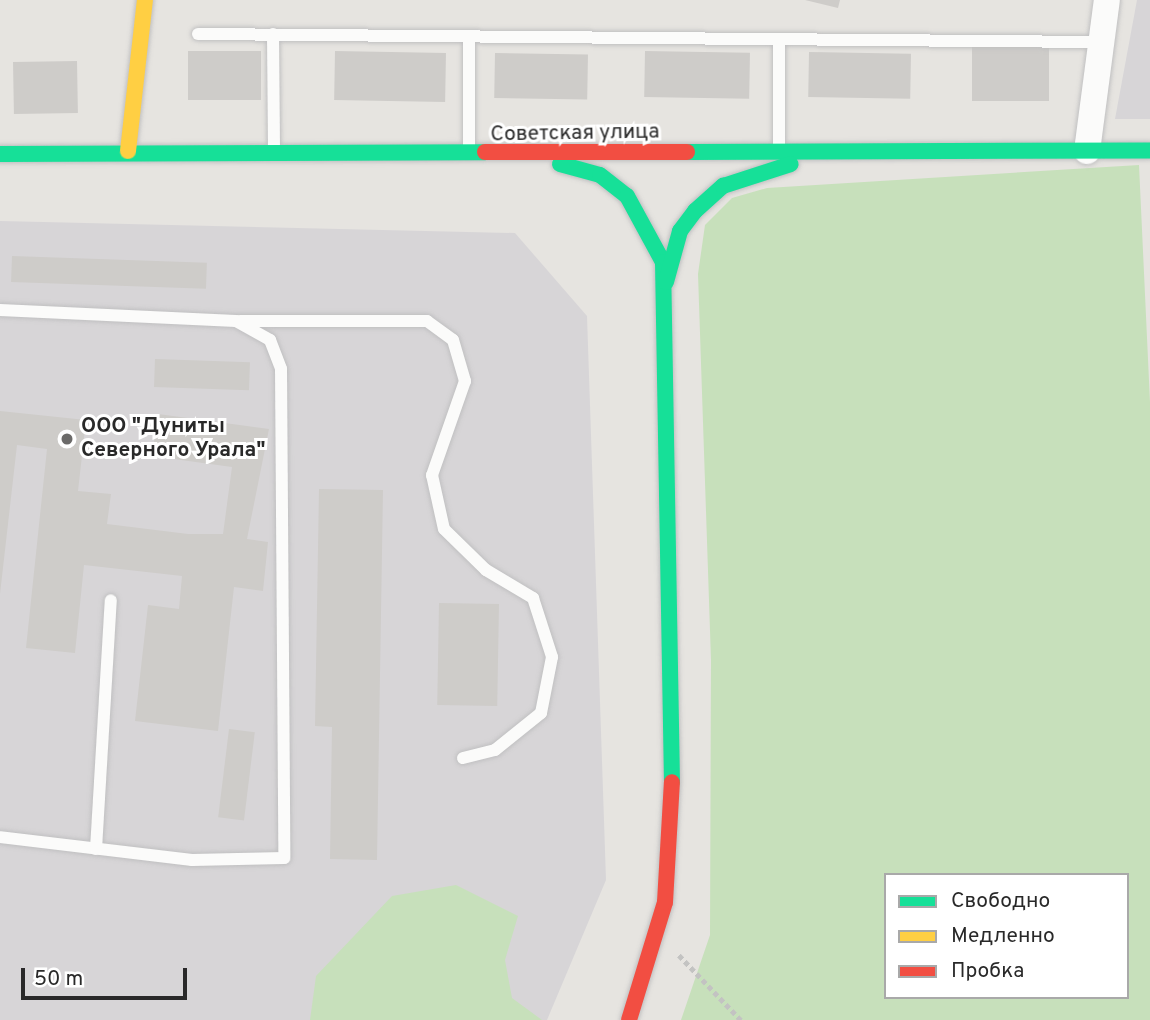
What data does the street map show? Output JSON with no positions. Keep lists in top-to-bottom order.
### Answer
{
  "streets": {
    "main road": ["Советская улица"]
  },
  "places": ["ООО \"Дуниты Северного Урала\""],
  "legend": ["Свободно", "Медленно", "Пробка"],
  "scale_bar": "50 m"
}
